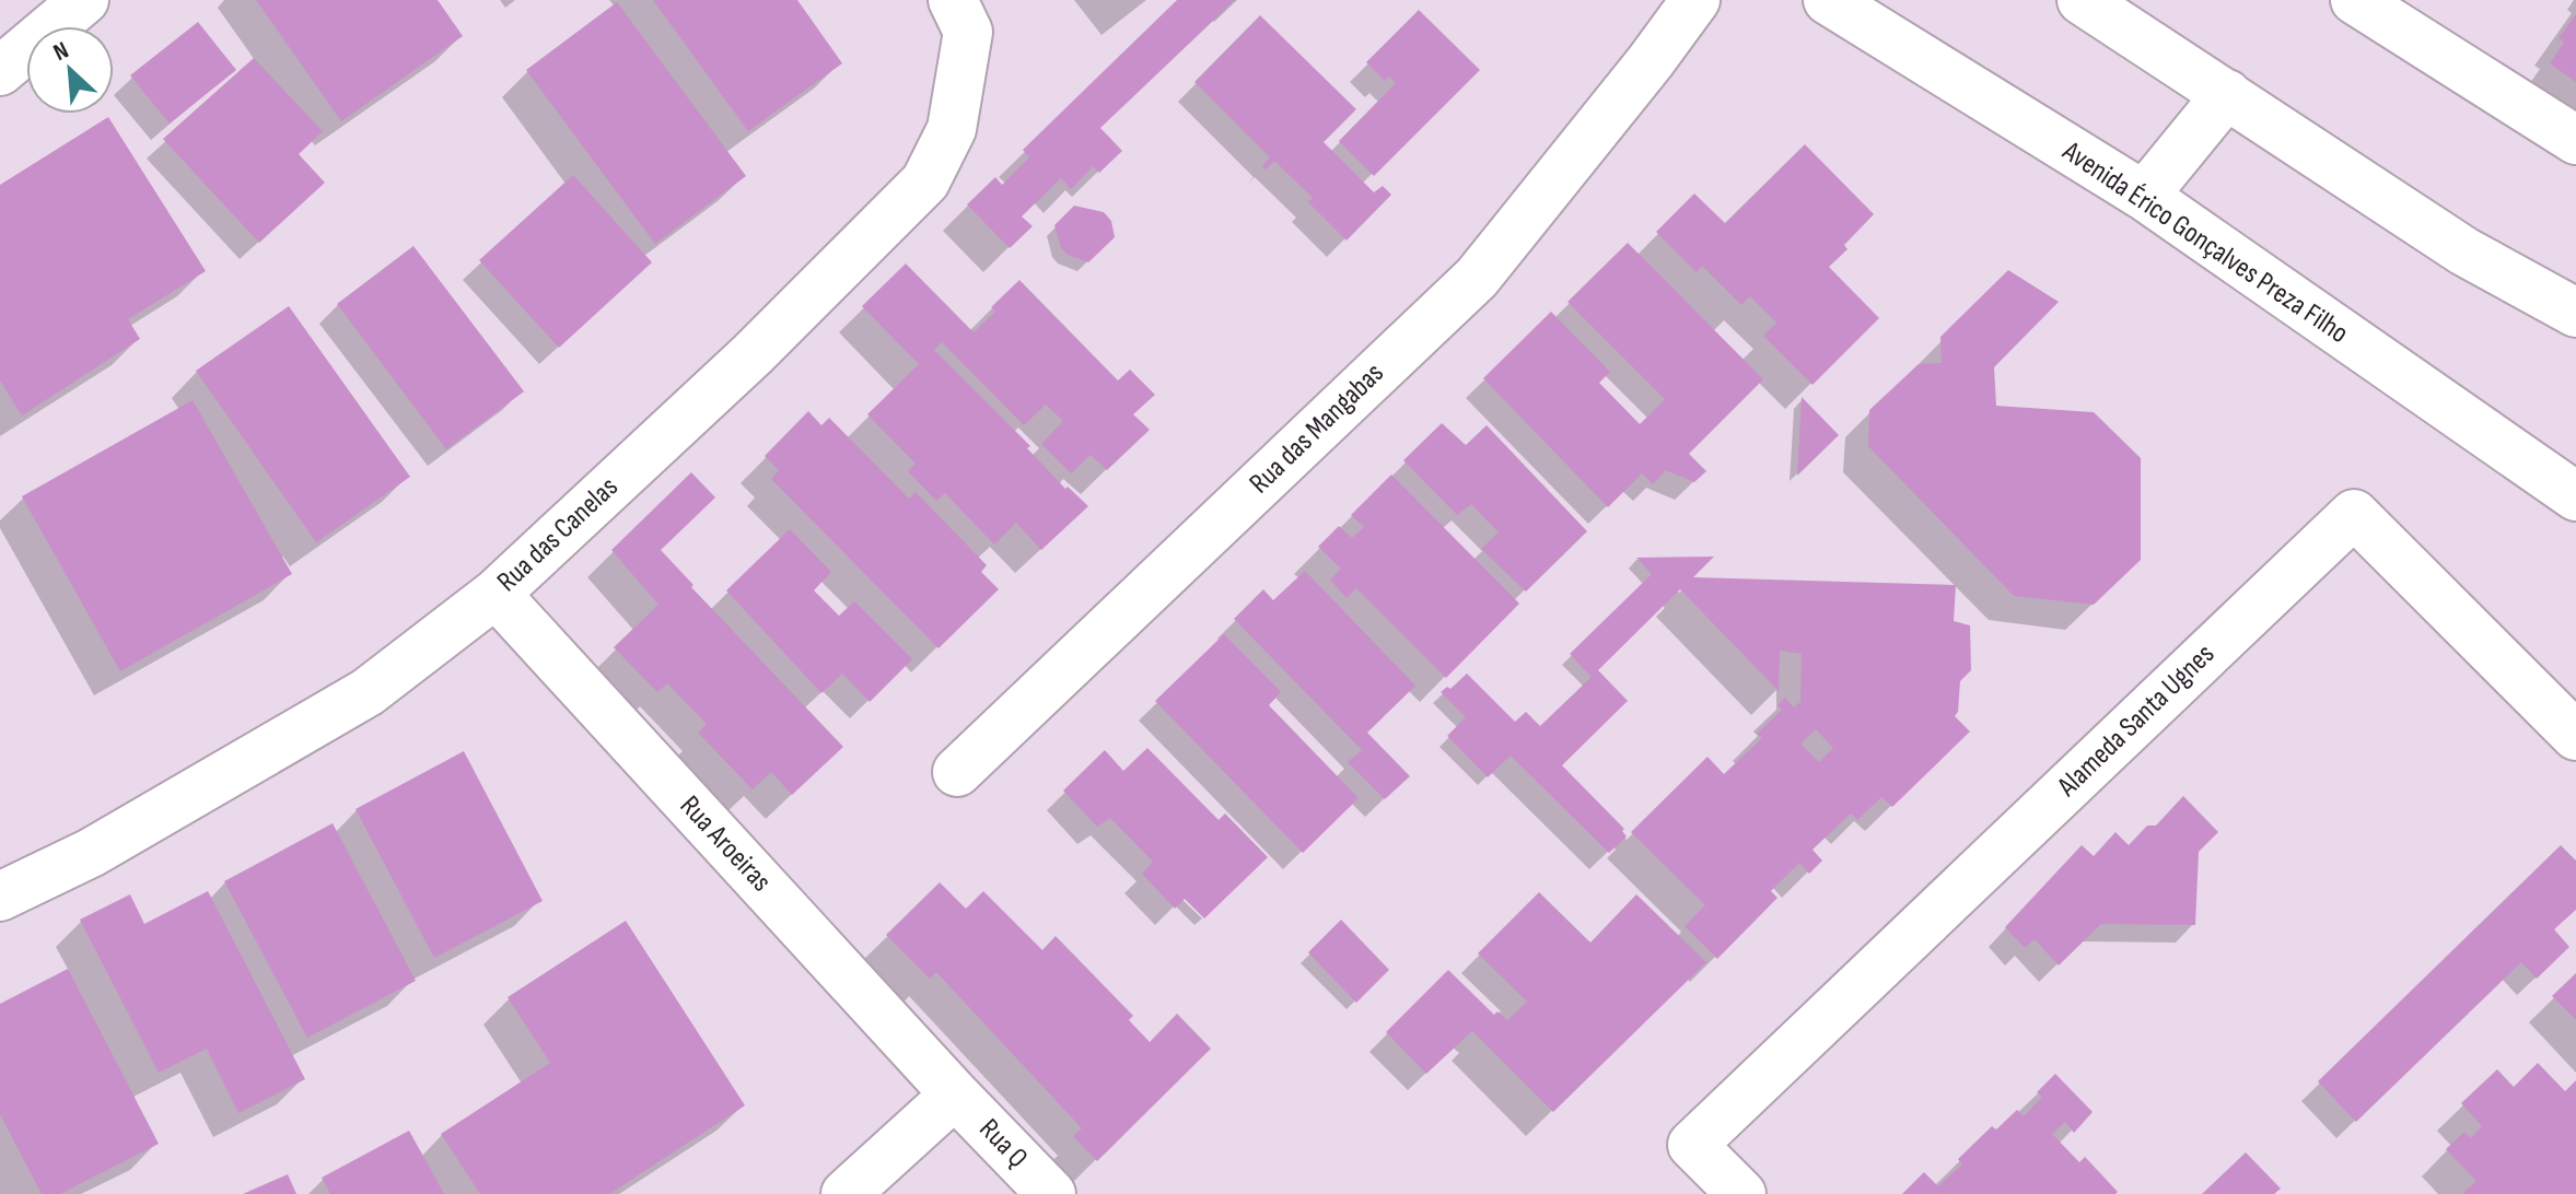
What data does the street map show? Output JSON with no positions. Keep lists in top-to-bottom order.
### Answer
{
  "streets": {
    "street": [
      "Avenida Érico Gonçalves Preza Filho",
      "Rua das Mangabas",
      "Rua das Canelas",
      "Alameda Santa Ugnes",
      "Rua Aroeiras",
      "Rua Q"
    ]
  },
  "crossings": [
    ["Rua das Canelas", "Rua Aroeiras"],
    ["Rua Aroeiras", "Rua Q"]
  ],
  "north": "top left"
}
